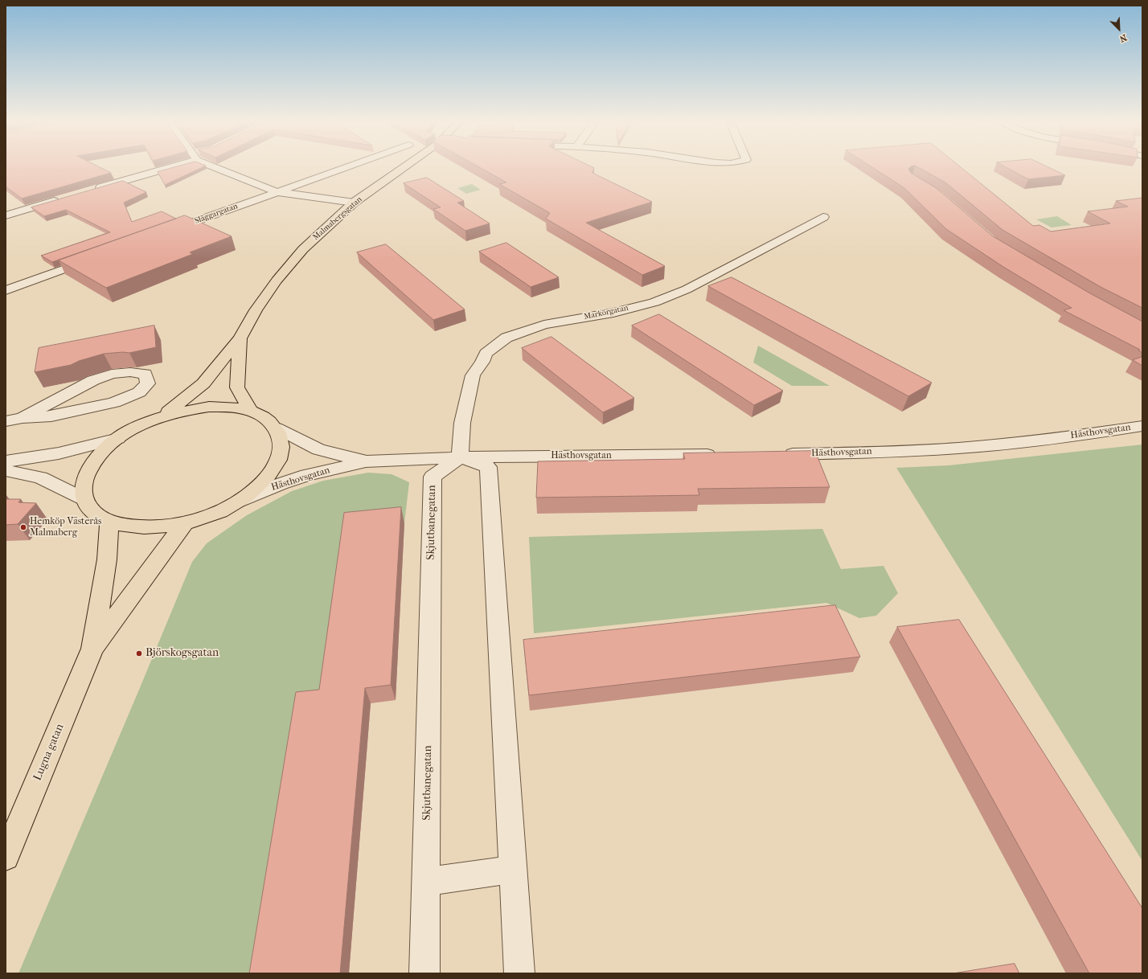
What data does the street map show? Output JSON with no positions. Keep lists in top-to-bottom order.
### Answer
{
  "streets": {
    "main road": ["Malmabergsgatan", "Lugna gatan"],
    "street": [
      "Släggargatan",
      "Markörgatan",
      "Hästhovsgatan",
      "Skjutbanegatan"
    ]
  },
  "crossings": [
    ["Markörgatan", "Hästhovsgatan"],
    ["Markörgatan", "Skjutbanegatan"],
    ["Hästhovsgatan", "Skjutbanegatan"]
  ],
  "places": ["Hemköp Västerås Malmaberg", "Björskogsgatan"],
  "north": "bottom right"
}
